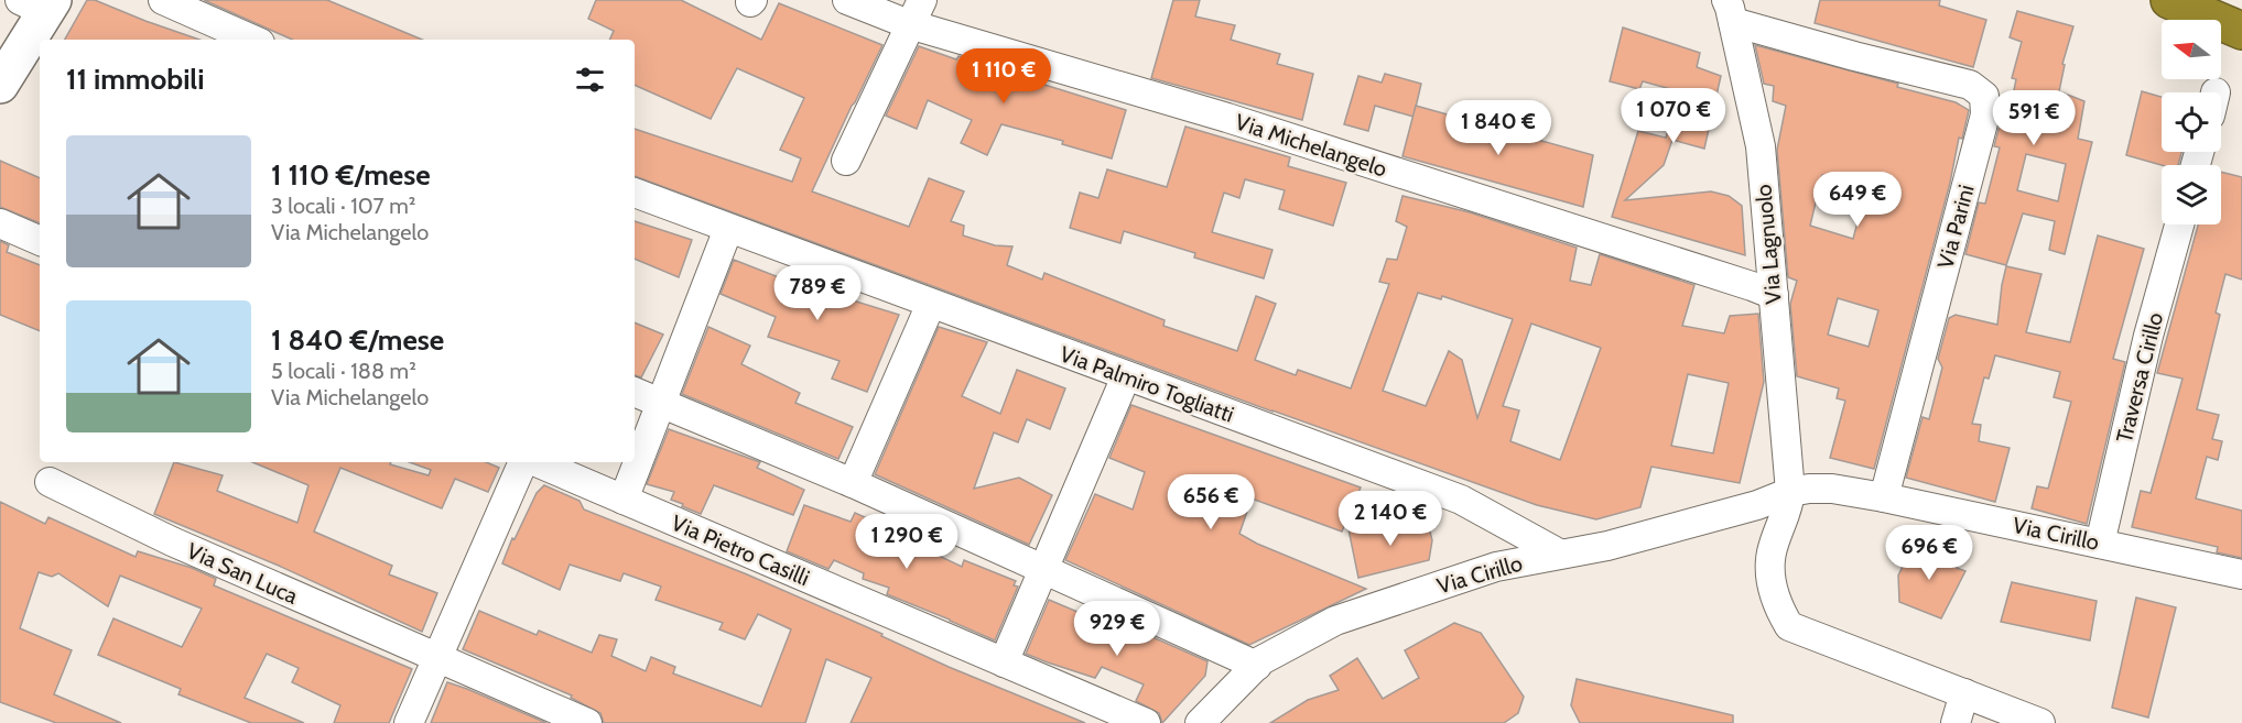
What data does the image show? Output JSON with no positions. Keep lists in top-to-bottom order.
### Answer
{
  "streets": {
    "street": [
      "Via Michelangelo",
      "Via Parini",
      "Via Lagnuolo",
      "Traversa Cirillo",
      "Via Palmiro Togliatti",
      "Via Cirillo",
      "Via Pietro Casilli",
      "Via San Luca"
    ]
  },
  "crossings": [
    ["Via Michelangelo", "Via Lagnuolo"],
    ["Via Parini", "Via Lagnuolo"],
    ["Via Parini", "Via Cirillo"],
    ["Via Lagnuolo", "Via Cirillo"],
    ["Traversa Cirillo", "Via Cirillo"],
    ["Via Palmiro Togliatti", "Via Cirillo"],
    ["Via Pietro Casilli", "Via San Luca"]
  ],
  "north": "left",
  "page": {
    "heading": "11 immobili",
    "price": [
      "1 110 €",
      "1 070 €",
      "591 €",
      "1 840 €",
      "649 €",
      "789 €",
      "656 €",
      "2 140 €",
      "1 290 €",
      "696 €",
      "929 €"
    ],
    "list": [
      {
        "name": "1 110 €/mese",
        "note": "3 locali · 107 m² · Via Michelangelo"
      },
      {
        "name": "1 840 €/mese",
        "note": "5 locali · 188 m² · Via Michelangelo"
      }
    ]
  }
}
